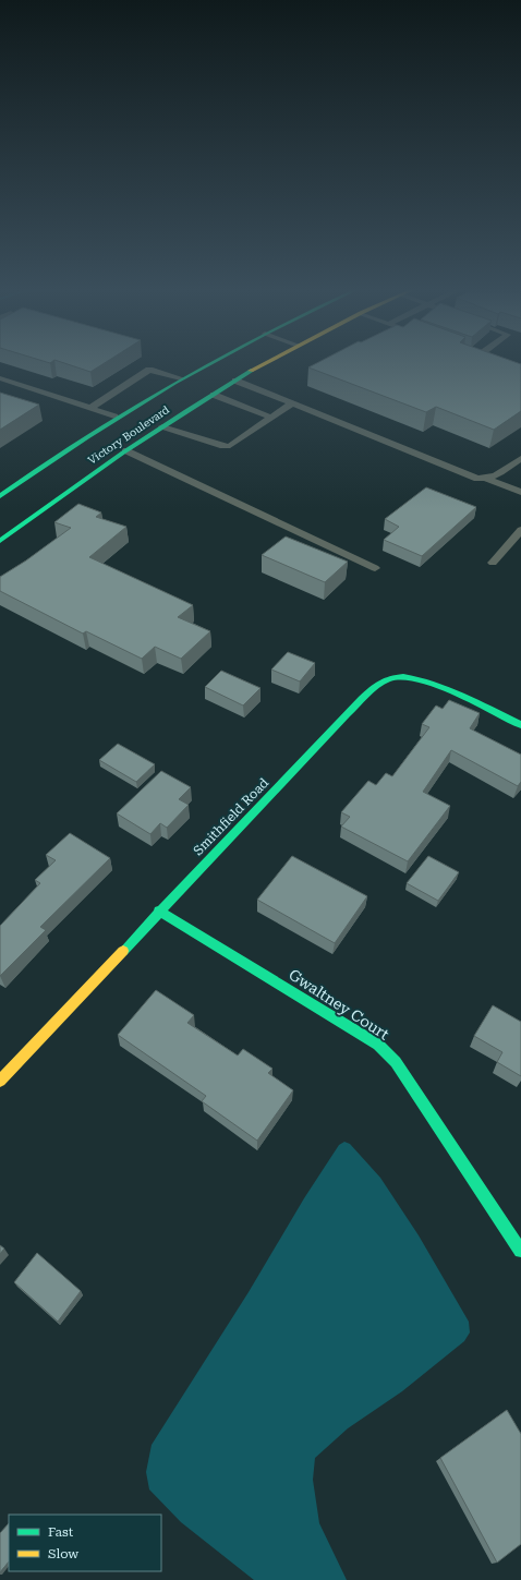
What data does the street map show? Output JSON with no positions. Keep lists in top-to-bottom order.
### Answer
{
  "streets": {
    "main road": ["Victory Boulevard", "Smithfield Road", "Gwaltney Court"]
  },
  "crossings": [
    ["Smithfield Road", "Gwaltney Court"]
  ],
  "legend": ["Fast", "Slow"]
}
